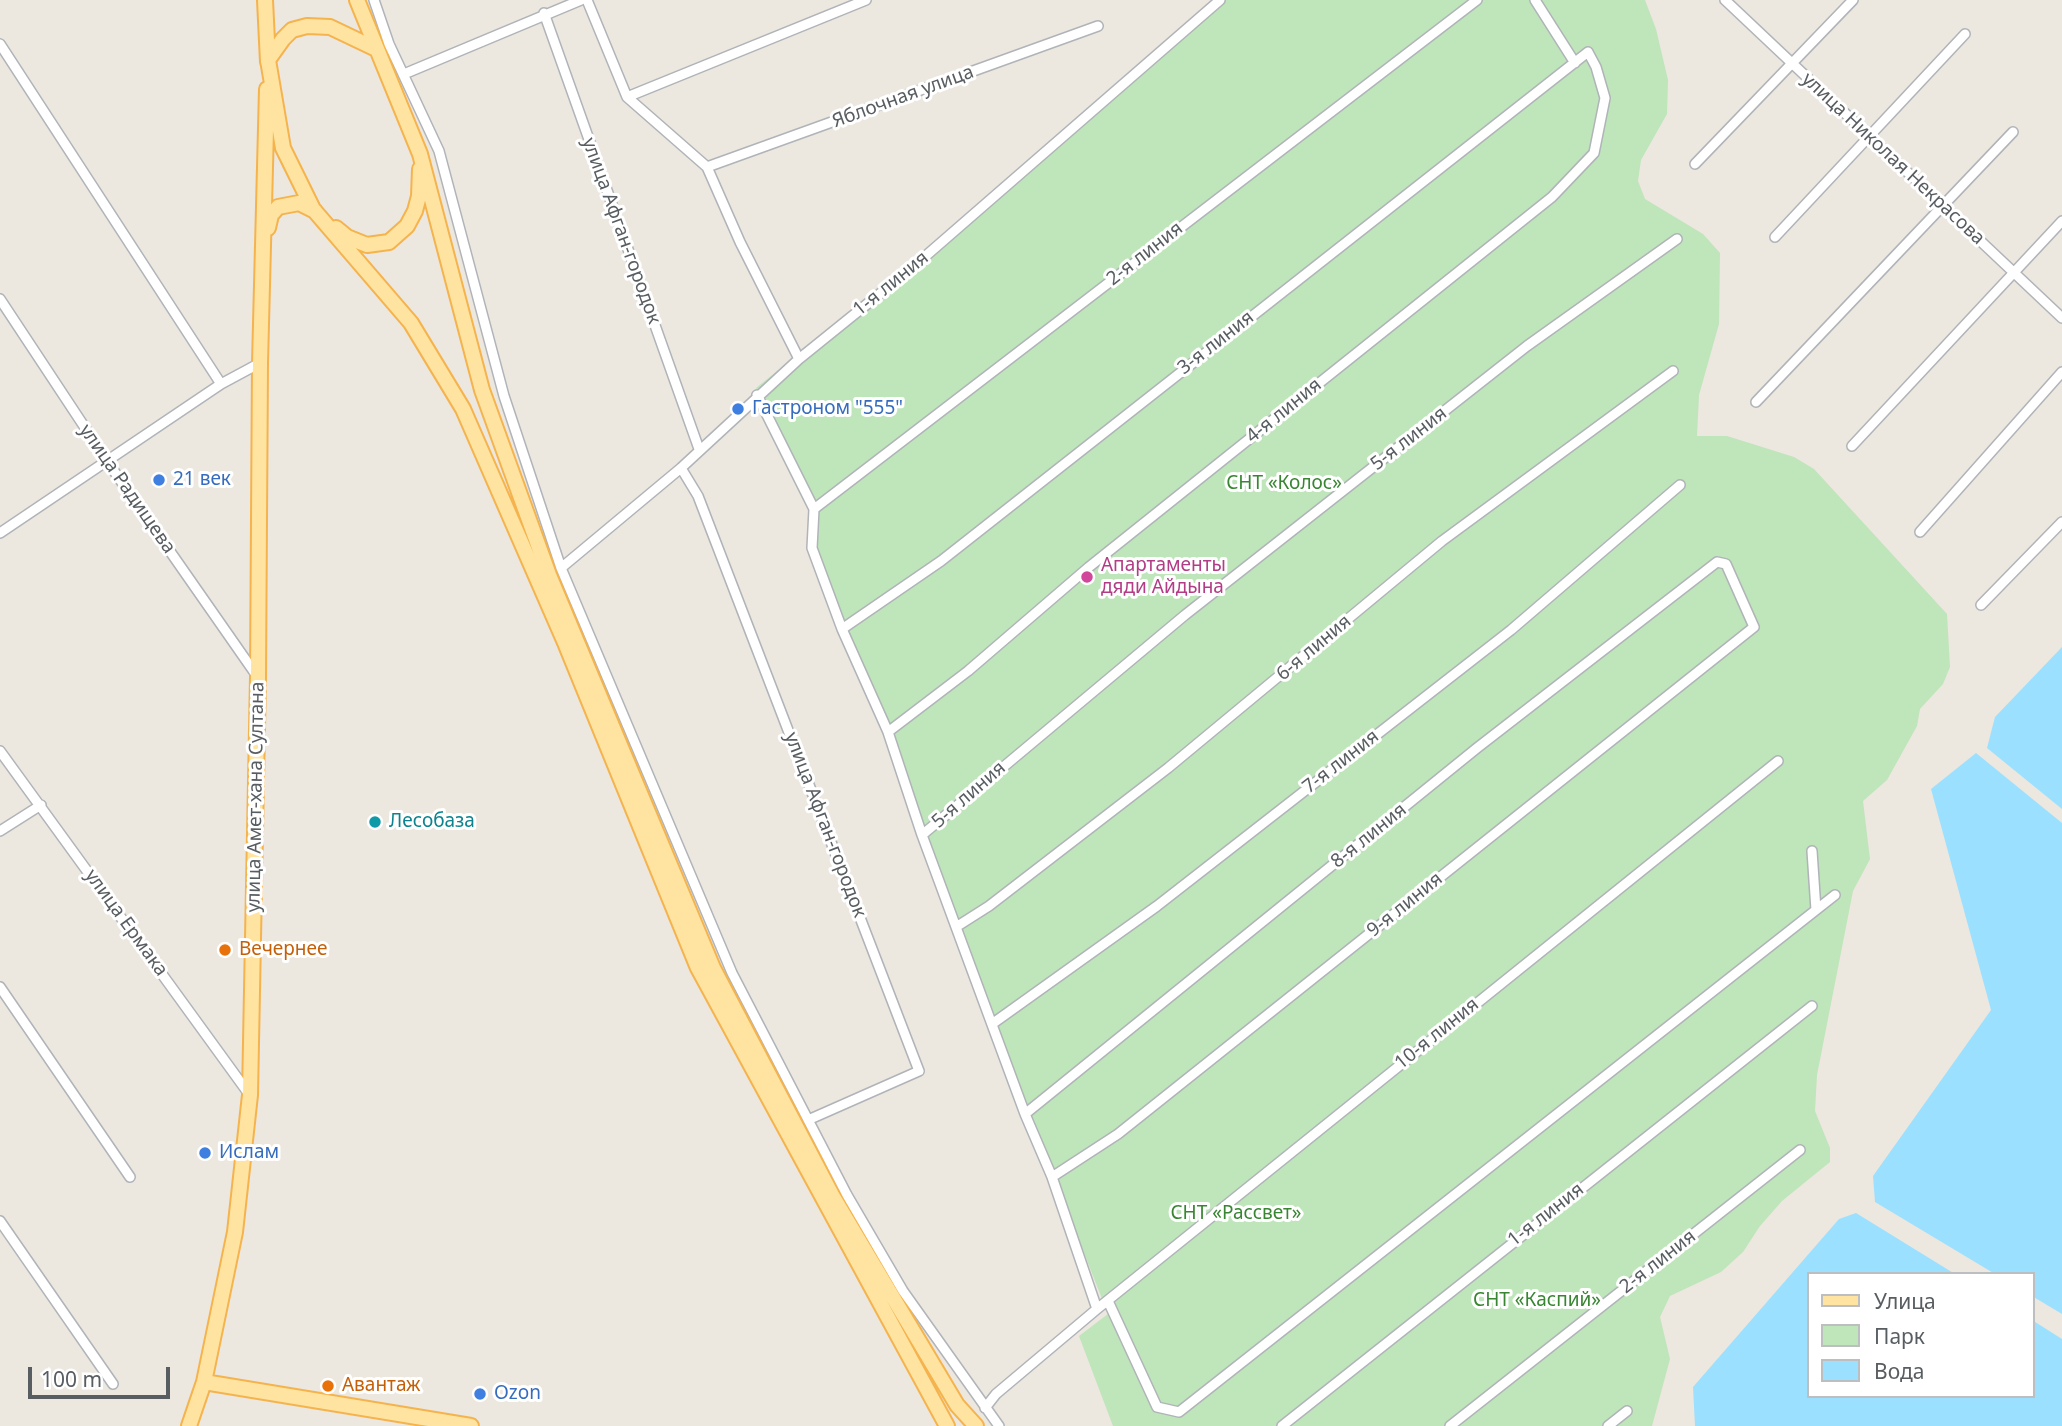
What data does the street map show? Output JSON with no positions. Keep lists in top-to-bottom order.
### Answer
{
  "streets": {
    "main road": ["улица Амет-хана Султана"],
    "street": [
      "Яблочная улица",
      "улица Николая Некрасова",
      "улица Афган-городок",
      "2-я линия",
      "1-я линия",
      "3-я линия",
      "4-я линия",
      "5-я линия",
      "улица Радищева",
      "6-я линия",
      "7-я линия",
      "8-я линия",
      "9-я линия",
      "улица Ермака",
      "10-я линия"
    ]
  },
  "crossings": [
    ["улица Афган-городок", "1-я линия"],
    ["3-я линия", "4-я линия"],
    ["улица Радищева", "улица Амет-хана Султана"],
    ["улица Амет-хана Султана", "улица Ермака"],
    ["8-я линия", "9-я линия"]
  ],
  "parks": ["СНТ «Колос»", "СНТ «Рассвет»", "СНТ «Каспий»"],
  "places": [
    "Гастроном \"555\"",
    "21 век",
    "Апартаменты дяди Айдына",
    "Лесобаза",
    "Вечернее",
    "Ислам",
    "Авантаж",
    "Ozon"
  ],
  "legend": ["Улица", "Парк", "Вода"],
  "scale_bar": "100 m"
}
